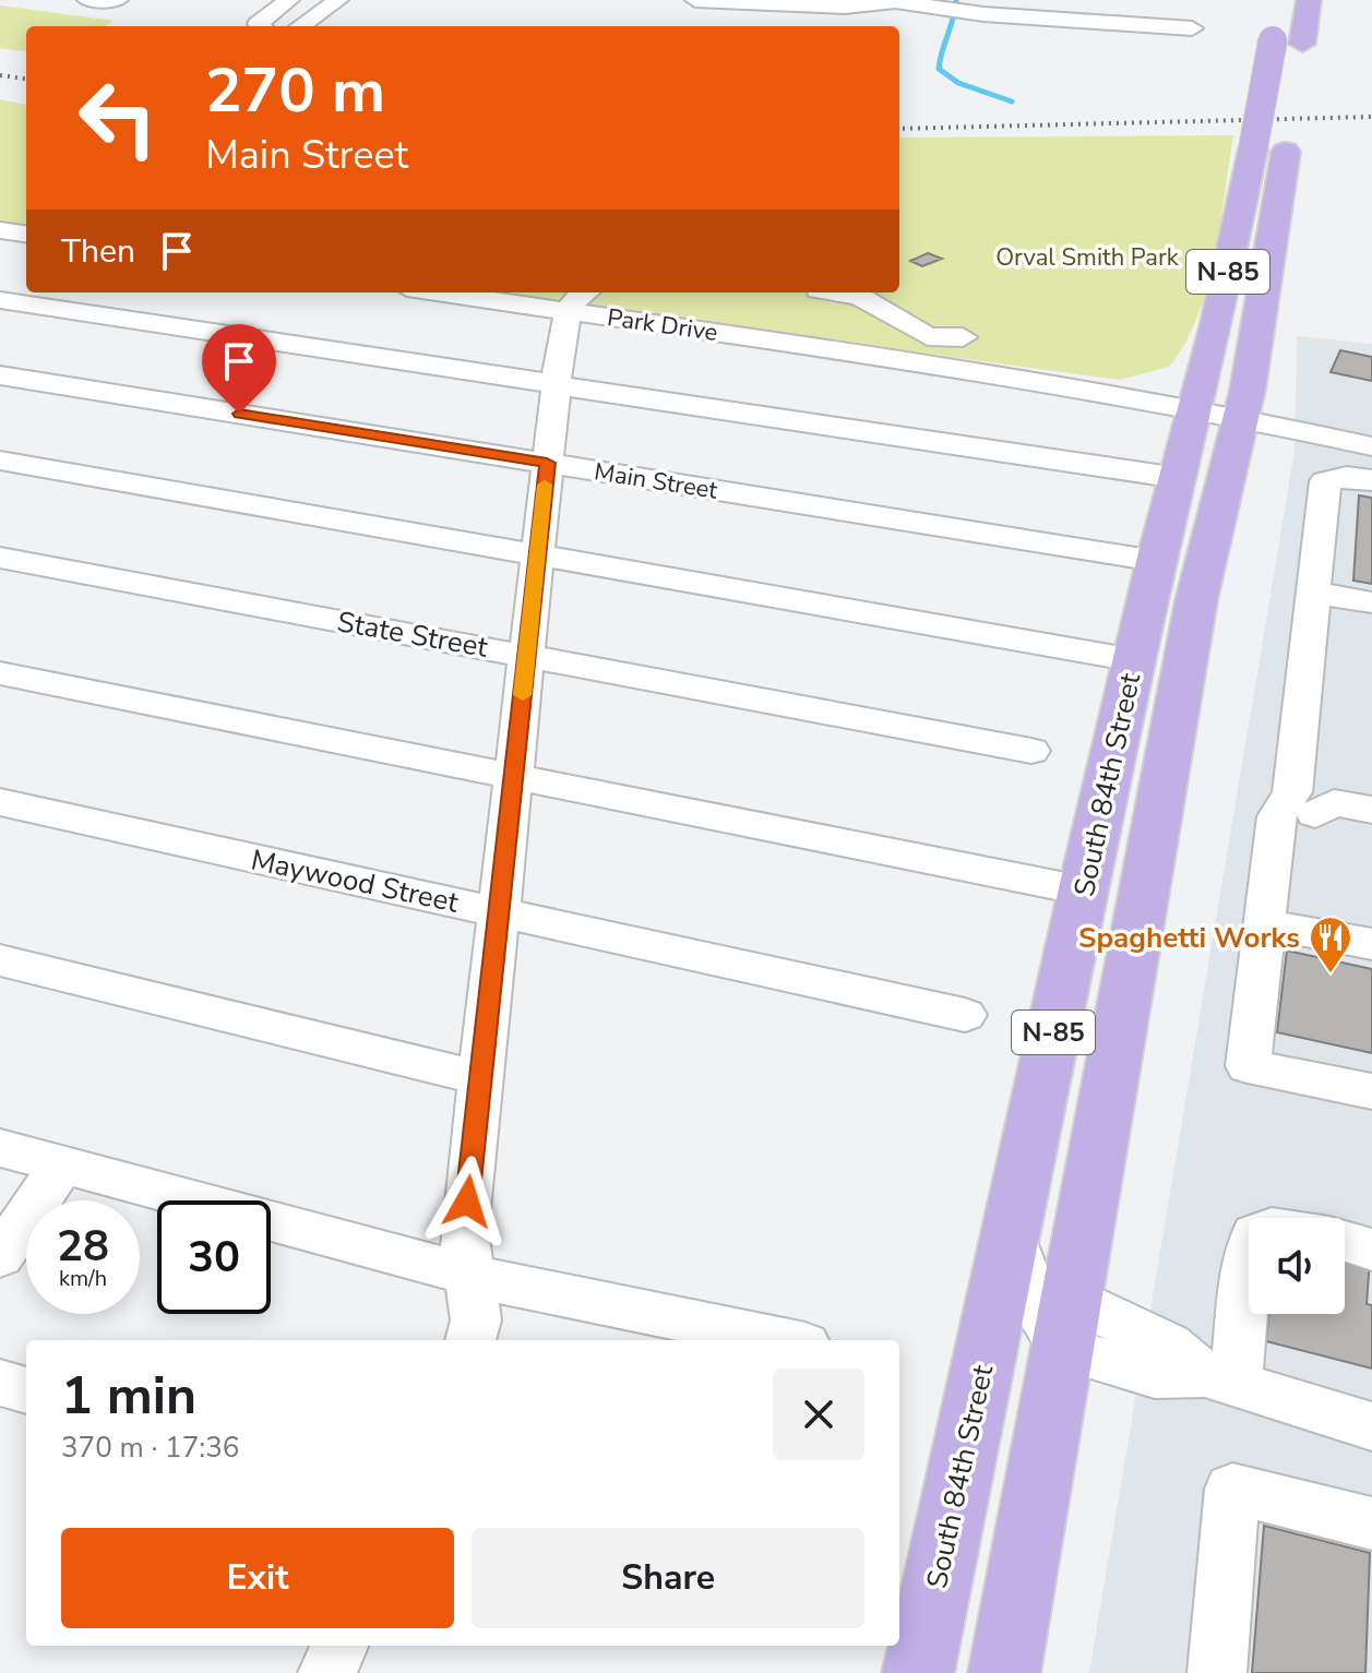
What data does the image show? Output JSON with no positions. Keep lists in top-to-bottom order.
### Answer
{
  "streets": {
    "main road": ["N-85", "South 84th Street"],
    "street": [
      "Park Drive",
      "Main Street",
      "State Street",
      "Maywood Street"
    ]
  },
  "crossings": [
    ["Park Drive", "South 84th Street"],
    ["Main Street", "South 84th Street"]
  ],
  "parks": ["Orval Smith Park"],
  "places": {
    "restaurant": ["Spaghetti Works"]
  },
  "page": {
    "turn": ["270 m", "Main Street"],
    "then": "Then",
    "speed": "28 km/h",
    "limit": "30",
    "heading": ["1 min", "370 m · 17:36"],
    "buttons": ["Exit", "Share"]
  }
}
